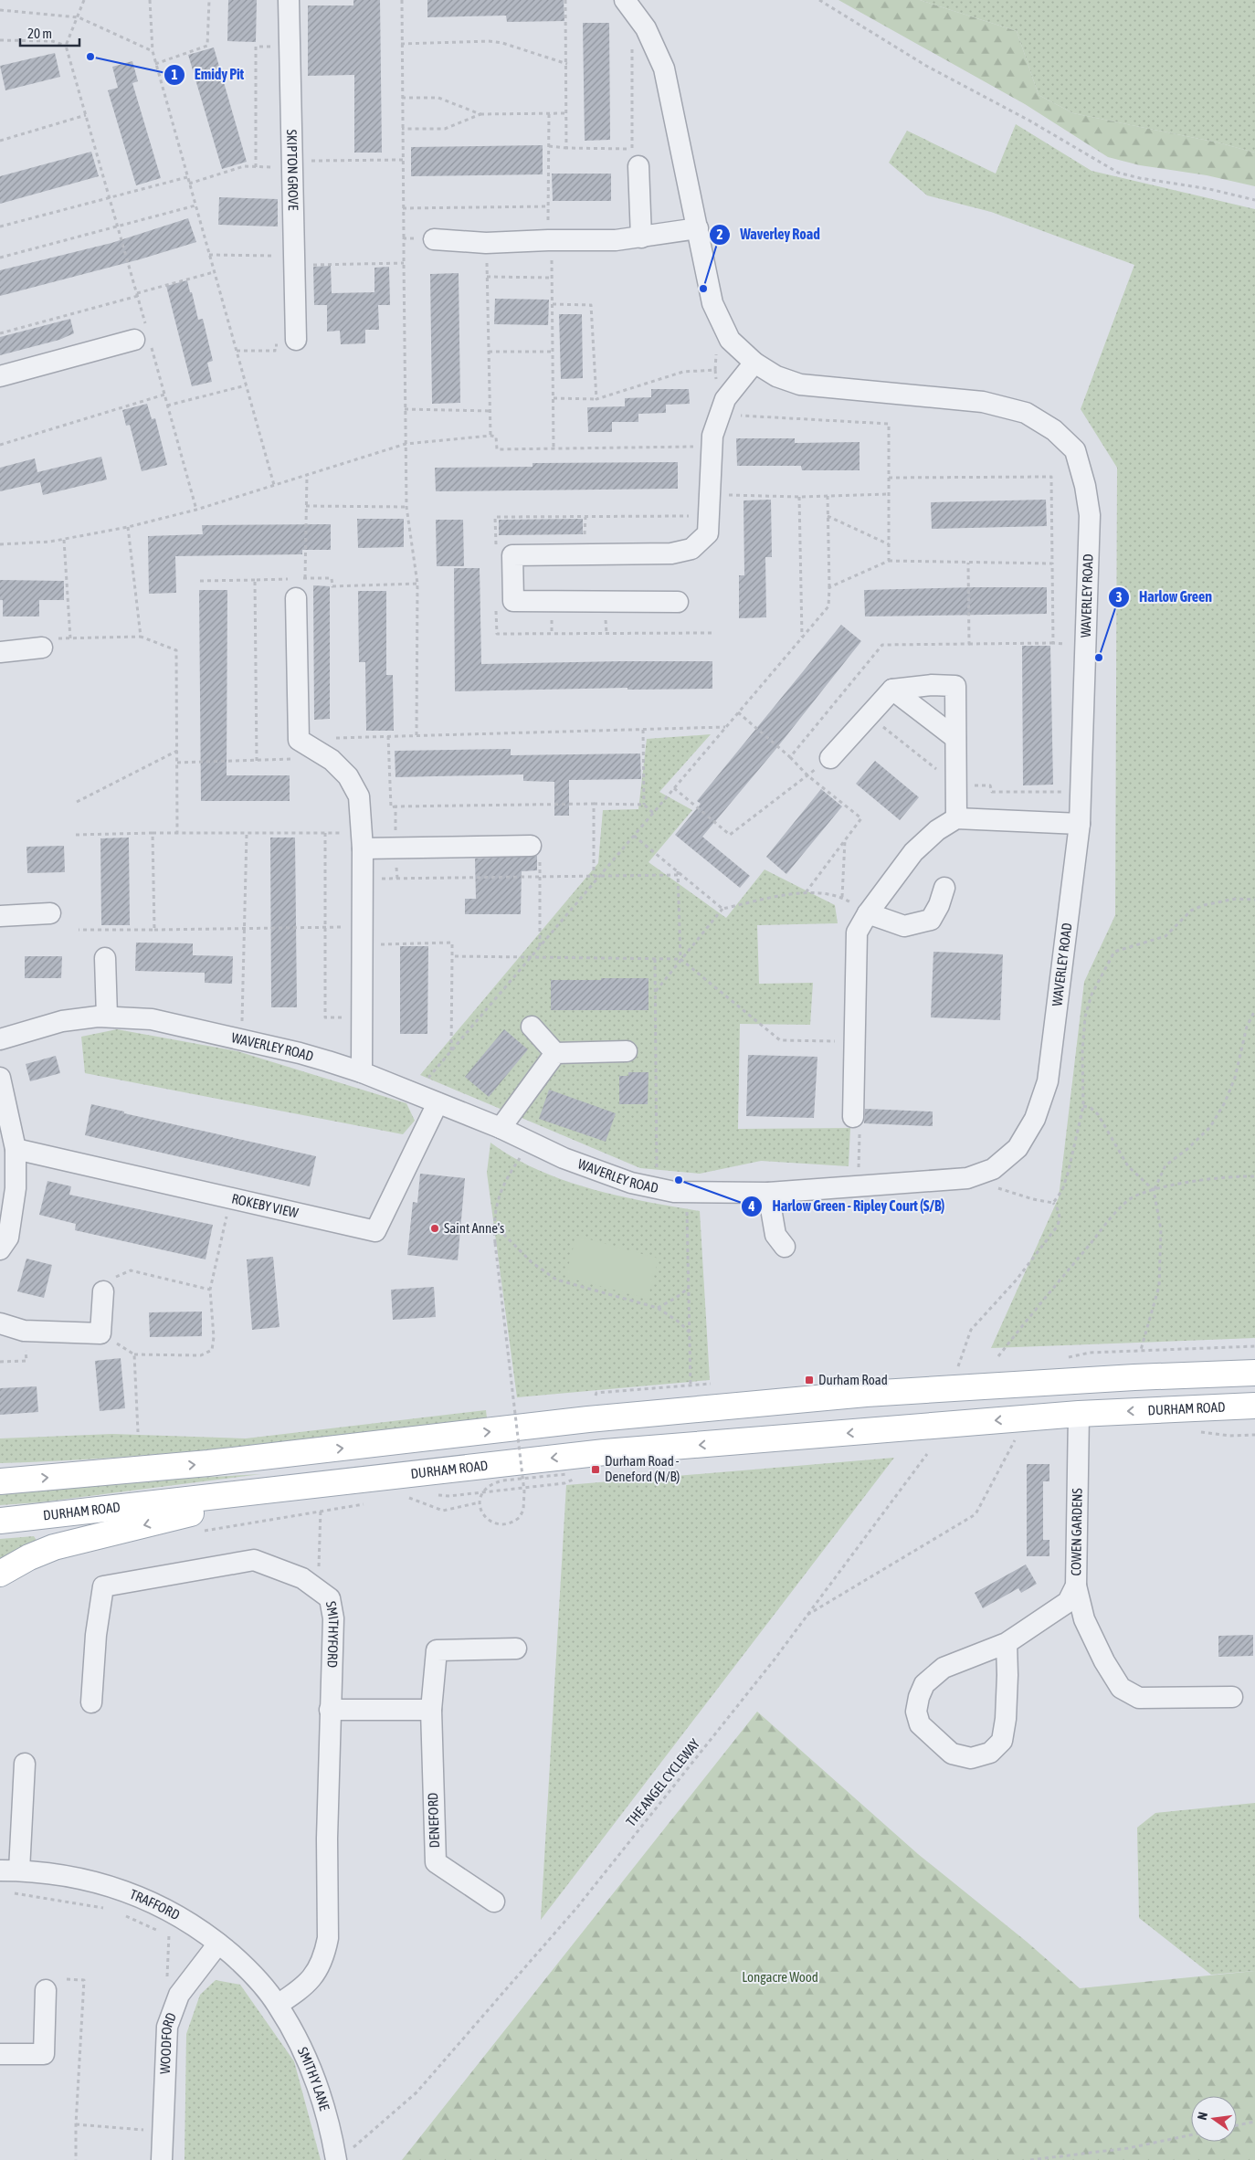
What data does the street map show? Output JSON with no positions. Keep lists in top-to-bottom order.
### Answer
{
  "streets": {
    "main road": ["DURHAM ROAD"],
    "street": [
      "SKIPTON GROVE",
      "WAVERLEY ROAD",
      "ROKEBY VIEW",
      "COWEN GARDENS",
      "SMITHYFORD",
      "DENEFORD",
      "TRAFFORD",
      "WOODFORD",
      "SMITHY LANE"
    ],
    "path": ["THE ANGEL CYCLEWAY"]
  },
  "crossings": [
    ["WAVERLEY ROAD", "ROKEBY VIEW"],
    ["DURHAM ROAD", "COWEN GARDENS"],
    ["SMITHYFORD", "TRAFFORD"],
    ["SMITHYFORD", "SMITHY LANE"],
    ["THE ANGEL CYCLEWAY", "SMITHY LANE"],
    ["TRAFFORD", "WOODFORD"],
    ["TRAFFORD", "SMITHY LANE"]
  ],
  "parks": ["Longacre Wood"],
  "places": {
    "other": [
      "Emidy Pit",
      "Waverley Road",
      "Harlow Green",
      "Harlow Green - Ripley Court (S/B)",
      "Saint Anne's"
    ],
    "transit": ["Durham Road", "Durham Road - Deneford (N/B)"]
  },
  "scale_bar": "20 m",
  "north": "left"
}
